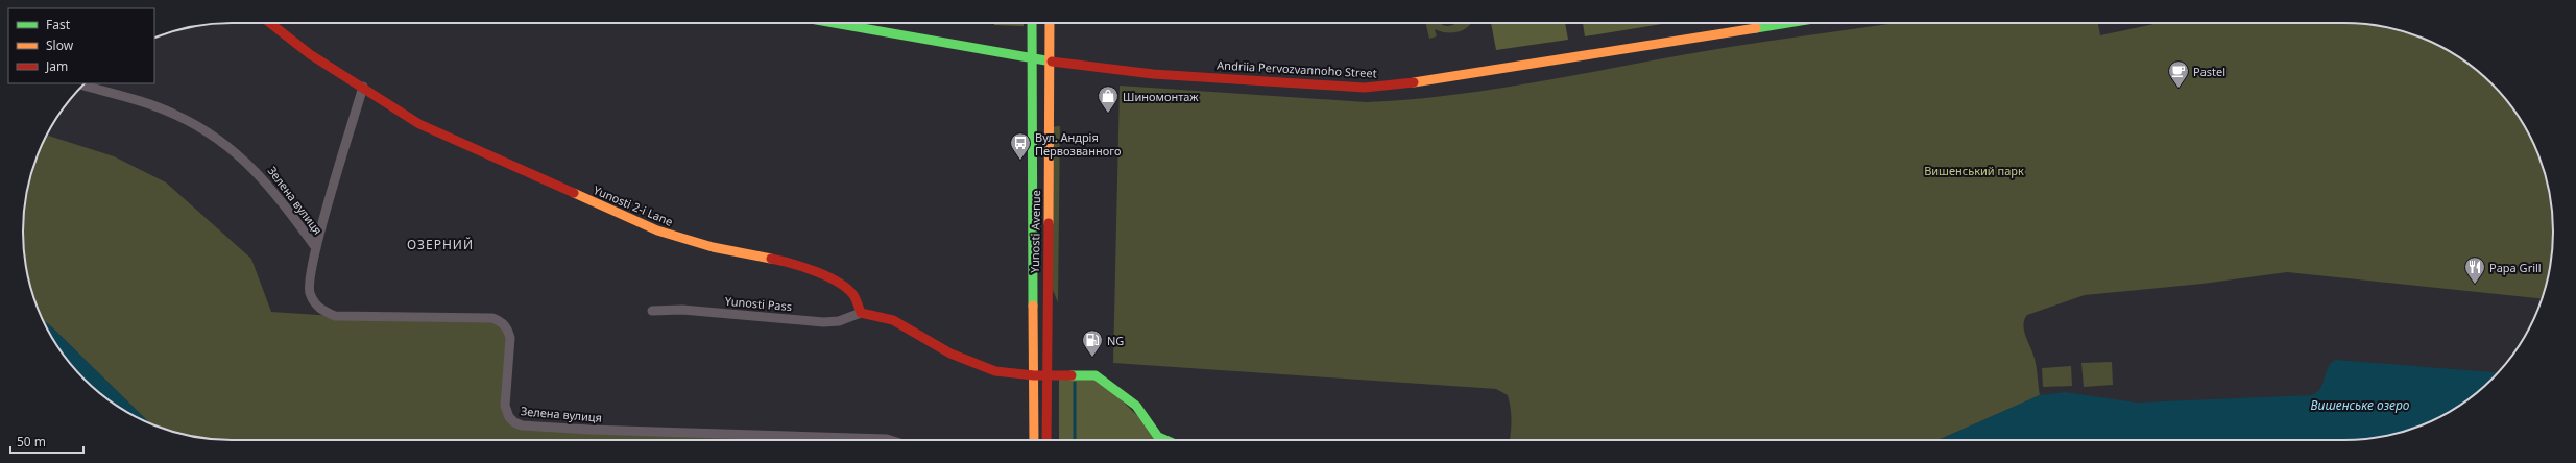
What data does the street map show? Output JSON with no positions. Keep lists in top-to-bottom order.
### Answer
{
  "streets": {
    "street": [
      "Andriia Pervozvannoho Street",
      "Зелена вулиця",
      "Yunosti 2-i Lane",
      "Yunosti Avenue",
      "Yunosti Pass"
    ]
  },
  "crossings": [
    ["Andriia Pervozvannoho Street", "Yunosti Avenue"],
    ["Зелена вулиця", "Yunosti 2-i Lane"],
    ["Yunosti 2-i Lane", "Yunosti Pass"]
  ],
  "districts": ["ОЗЕРНИЙ"],
  "water": ["Вишенське озеро"],
  "parks": ["Вишенський парк"],
  "places": {
    "cafe": ["Pastel"],
    "shop": ["Шиномонтаж"],
    "bus stop": ["Вул. Андрія Первозванного"],
    "restaurant": ["Papa Grill"],
    "fuel station": ["NG"]
  },
  "legend": ["Fast", "Slow", "Jam"],
  "scale_bar": "50 m"
}
